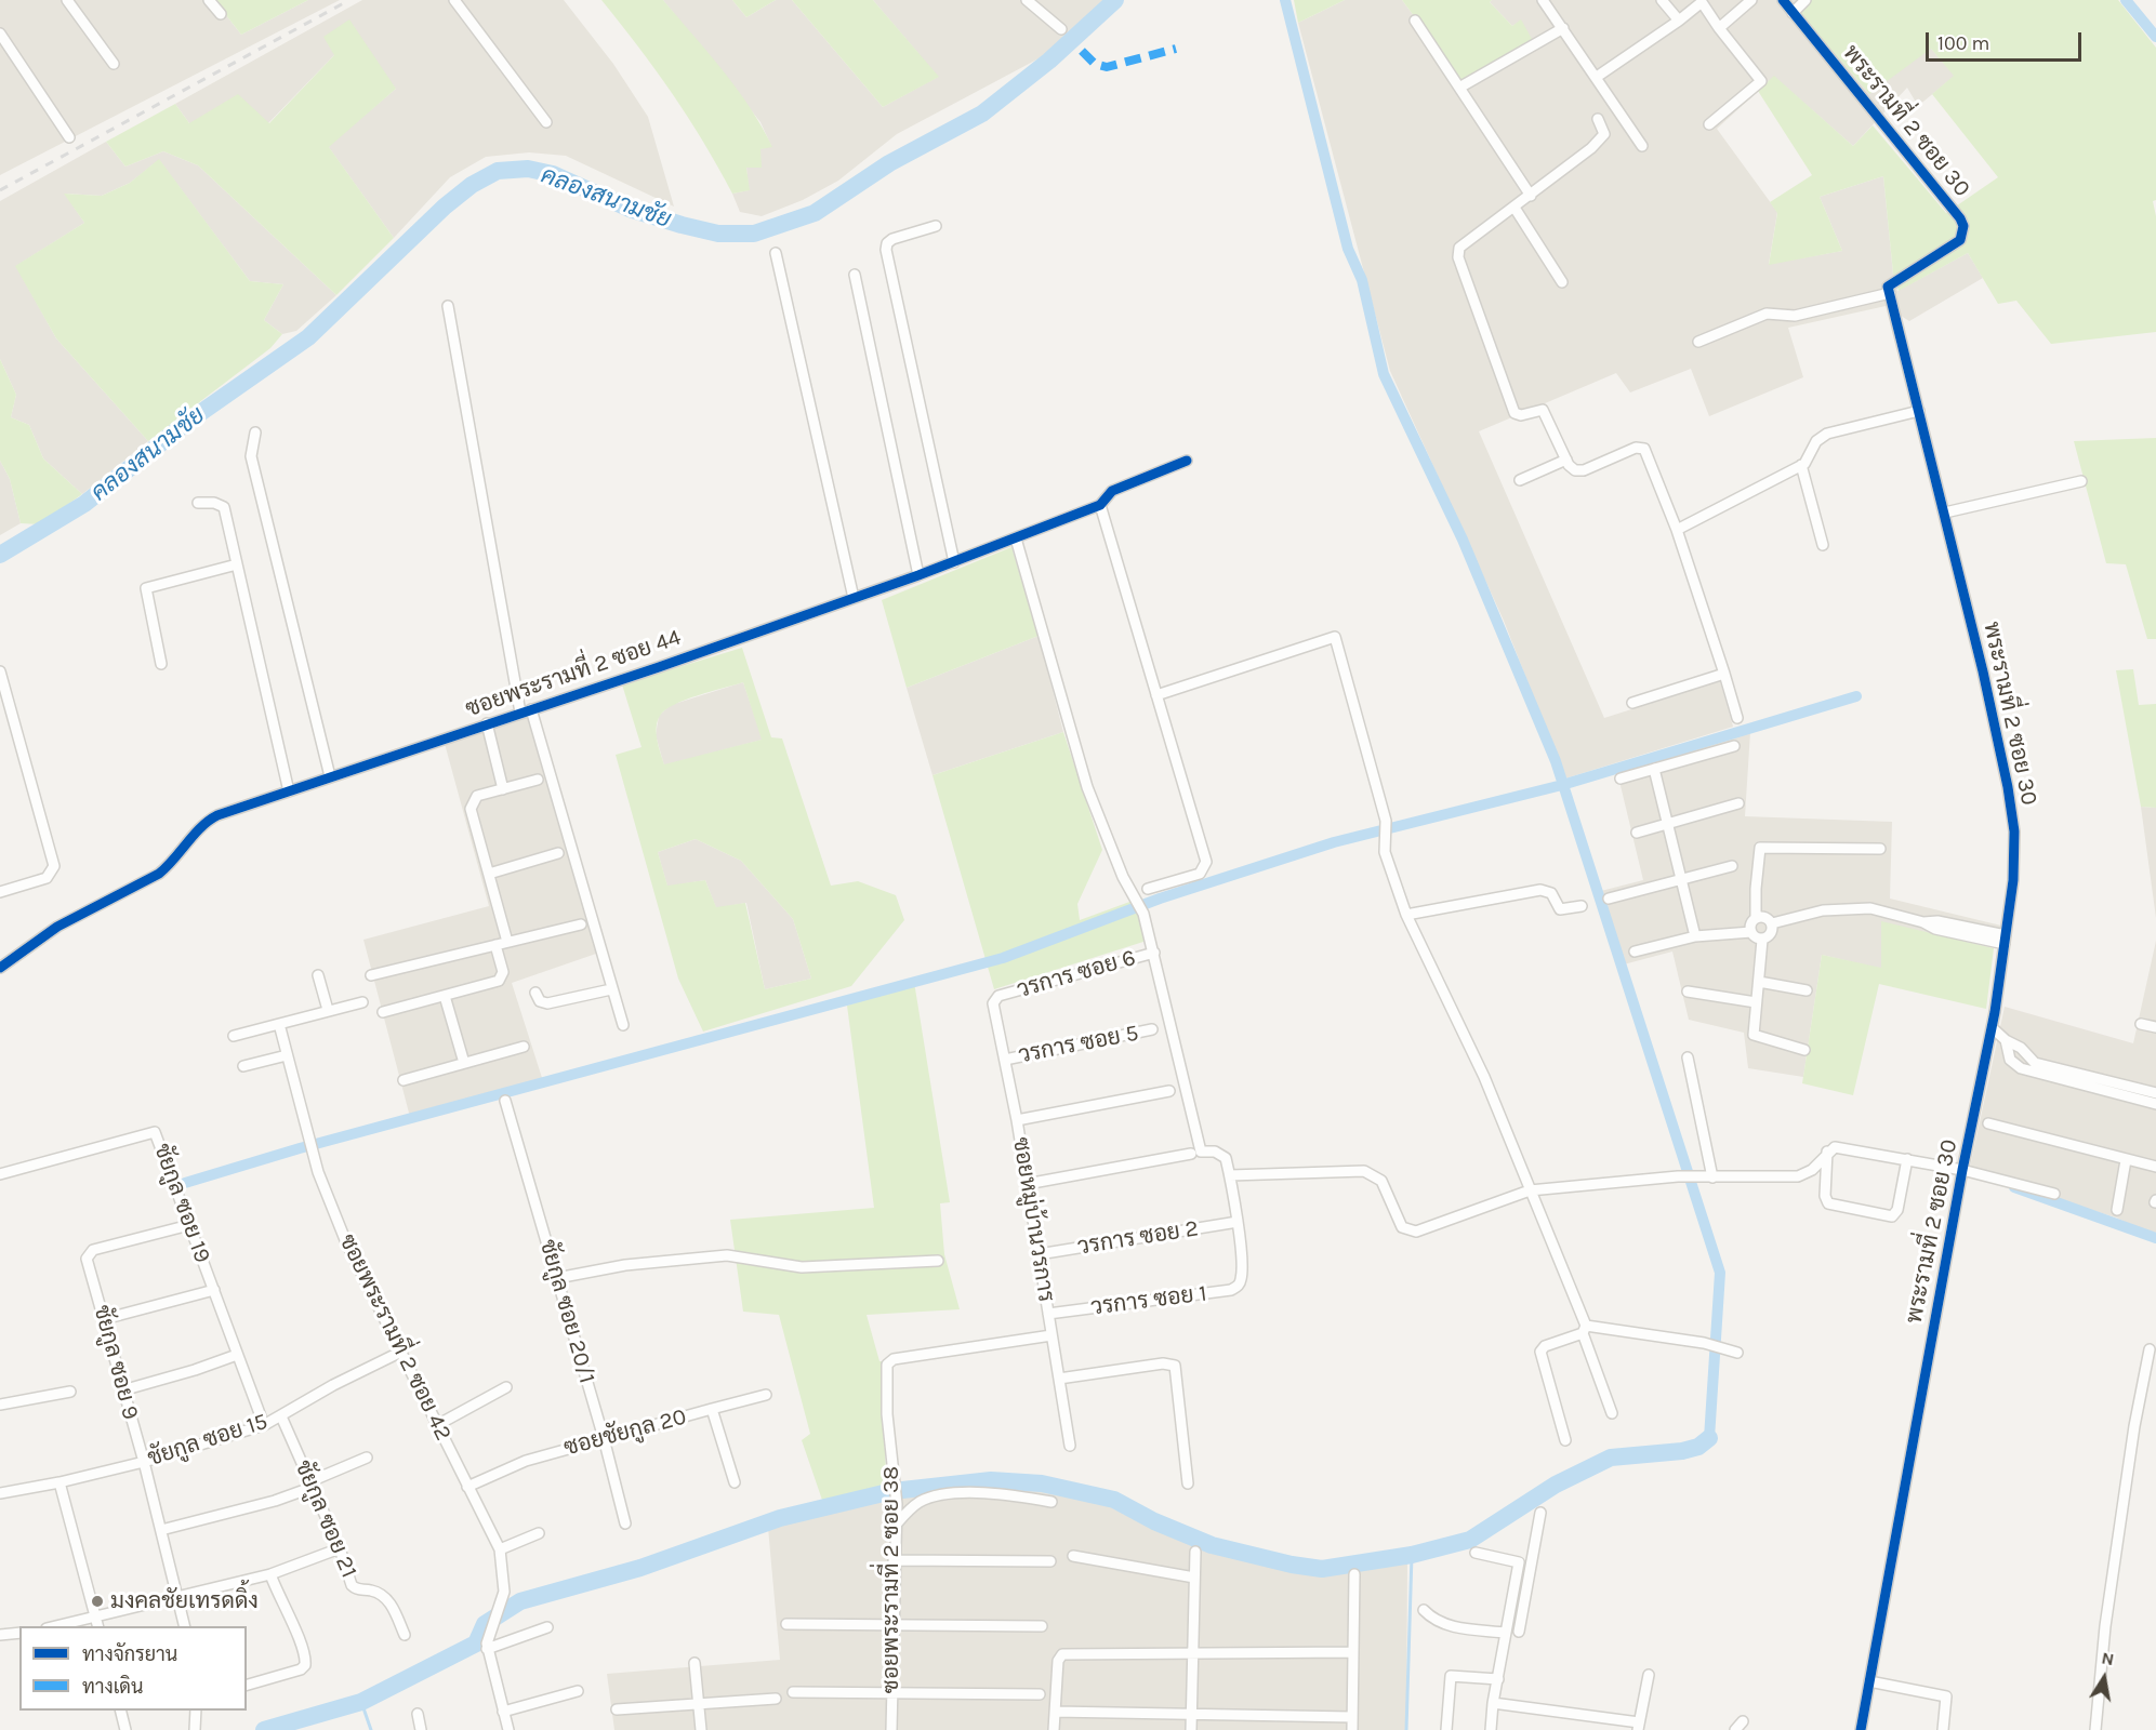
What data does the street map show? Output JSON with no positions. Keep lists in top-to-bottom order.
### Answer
{
  "streets": {
    "street": [
      "พระรามที่ 2 ซอย 30",
      "ซอยพระรามที่ 2 ซอย 44",
      "วรการ ซอย 6",
      "วรการ ซอย 5",
      "ชัยกูล ซอย 19",
      "ซอยหมู่บ้านวรการ",
      "วรการ ซอย 2",
      "วรการ ซอย 1",
      "ชัยกูล ซอย 20/1",
      "ซอยพระรามที่ 2 ซอย 42",
      "ชัยกูล ซอย 9",
      "ซอยชัยกูล 20",
      "ชัยกูล ซอย 15",
      "ชัยกูล ซอย 21",
      "ซอยพระรามที่ 2 ซอย 38"
    ]
  },
  "crossings": [
    ["วรการ ซอย 6", "ซอยหมู่บ้านวรการ"],
    ["วรการ ซอย 5", "ซอยหมู่บ้านวรการ"],
    ["ชัยกูล ซอย 19", "ชัยกูล ซอย 9"],
    ["ชัยกูล ซอย 19", "ชัยกูล ซอย 15"],
    ["ซอยหมู่บ้านวรการ", "วรการ ซอย 2"],
    ["ซอยหมู่บ้านวรการ", "วรการ ซอย 1"],
    ["ซอยหมู่บ้านวรการ", "ซอยพระรามที่ 2 ซอย 38"],
    ["วรการ ซอย 2", "วรการ ซอย 1"],
    ["ชัยกูล ซอย 20/1", "ซอยชัยกูล 20"],
    ["ซอยพระรามที่ 2 ซอย 42", "ซอยชัยกูล 20"],
    ["ซอยพระรามที่ 2 ซอย 42", "ชัยกูล ซอย 15"],
    ["ชัยกูล ซอย 9", "ชัยกูล ซอย 15"],
    ["ชัยกูล ซอย 15", "ชัยกูล ซอย 21"]
  ],
  "water": ["คลองสนามชัย"],
  "places": ["มงคลชัยเทรดดิ้ง"],
  "legend": ["ทางจักรยาน", "ทางเดิน"],
  "scale_bar": "100 m",
  "north": "top"
}
